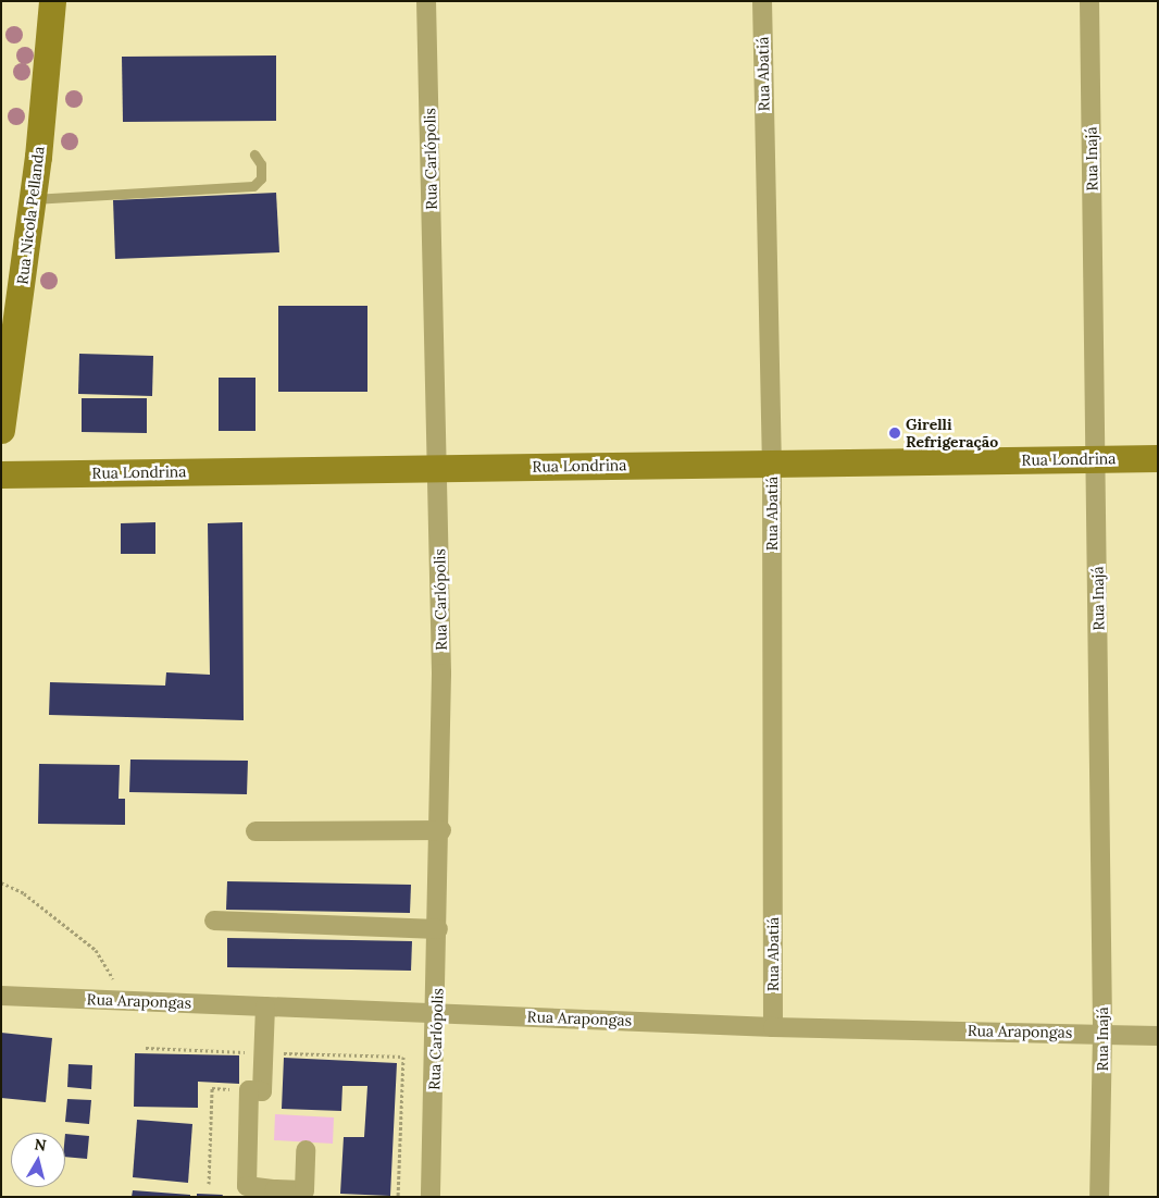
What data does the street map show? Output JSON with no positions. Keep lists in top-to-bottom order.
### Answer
{
  "streets": {
    "street": [
      "Rua Abatiá",
      "Rua Carlópolis",
      "Rua Inajá",
      "Rua Nicola Pellanda",
      "Rua Londrina",
      "Rua Arapongas"
    ]
  },
  "crossings": [
    ["Rua Abatiá", "Rua Londrina"],
    ["Rua Abatiá", "Rua Arapongas"],
    ["Rua Carlópolis", "Rua Londrina"],
    ["Rua Carlópolis", "Rua Arapongas"],
    ["Rua Inajá", "Rua Londrina"],
    ["Rua Inajá", "Rua Arapongas"]
  ],
  "places": ["Girelli Refrigeração"],
  "north": "top"
}
